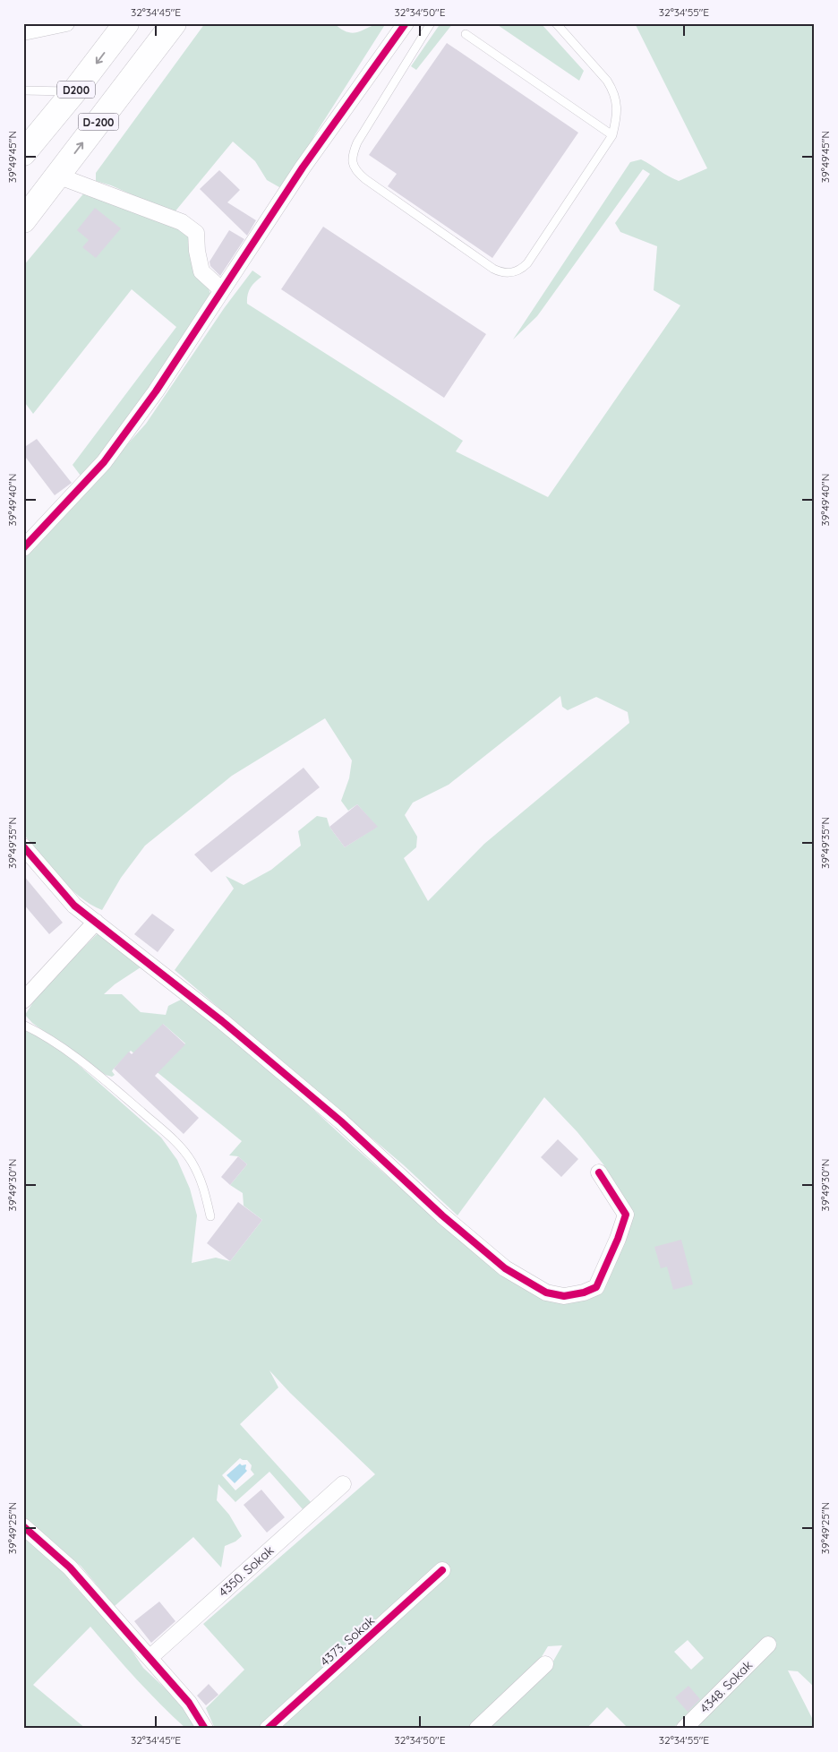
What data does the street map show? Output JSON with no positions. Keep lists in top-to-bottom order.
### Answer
{
  "streets": {
    "highway": ["D200", "D-200"],
    "street": ["4350. Sokak", "4373. Sokak", "4348. Sokak"]
  },
  "coordinates": [
    "32°34'45\"E",
    "32°34'50\"E",
    "32°34'55\"E",
    "39°49'45\"N",
    "39°49'40\"N",
    "39°49'35\"N",
    "39°49'30\"N",
    "39°49'25\"N"
  ]
}
